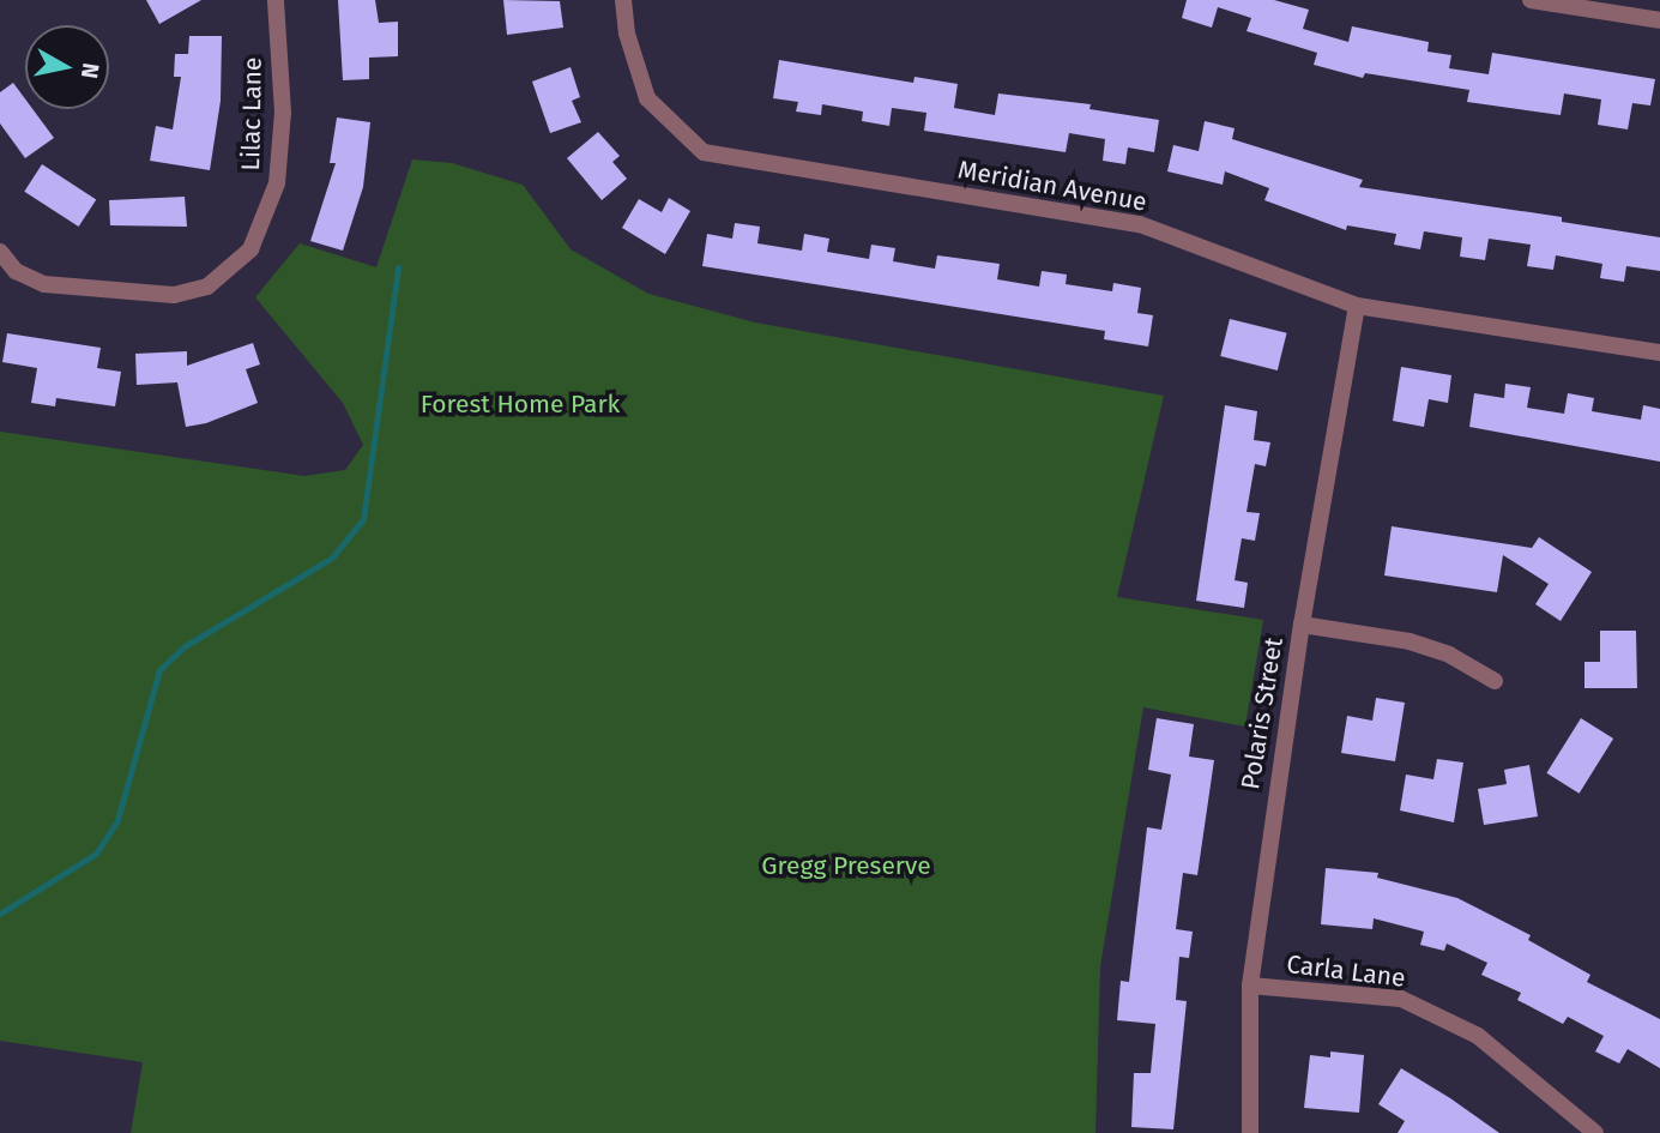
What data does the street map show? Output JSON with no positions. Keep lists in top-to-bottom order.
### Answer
{
  "streets": {
    "street": [
      "Lilac Lane",
      "Meridian Avenue",
      "Polaris Street",
      "Carla Lane"
    ]
  },
  "crossings": [
    ["Meridian Avenue", "Polaris Street"],
    ["Polaris Street", "Carla Lane"]
  ],
  "parks": ["Forest Home Park", "Gregg Preserve"],
  "north": "right"
}
